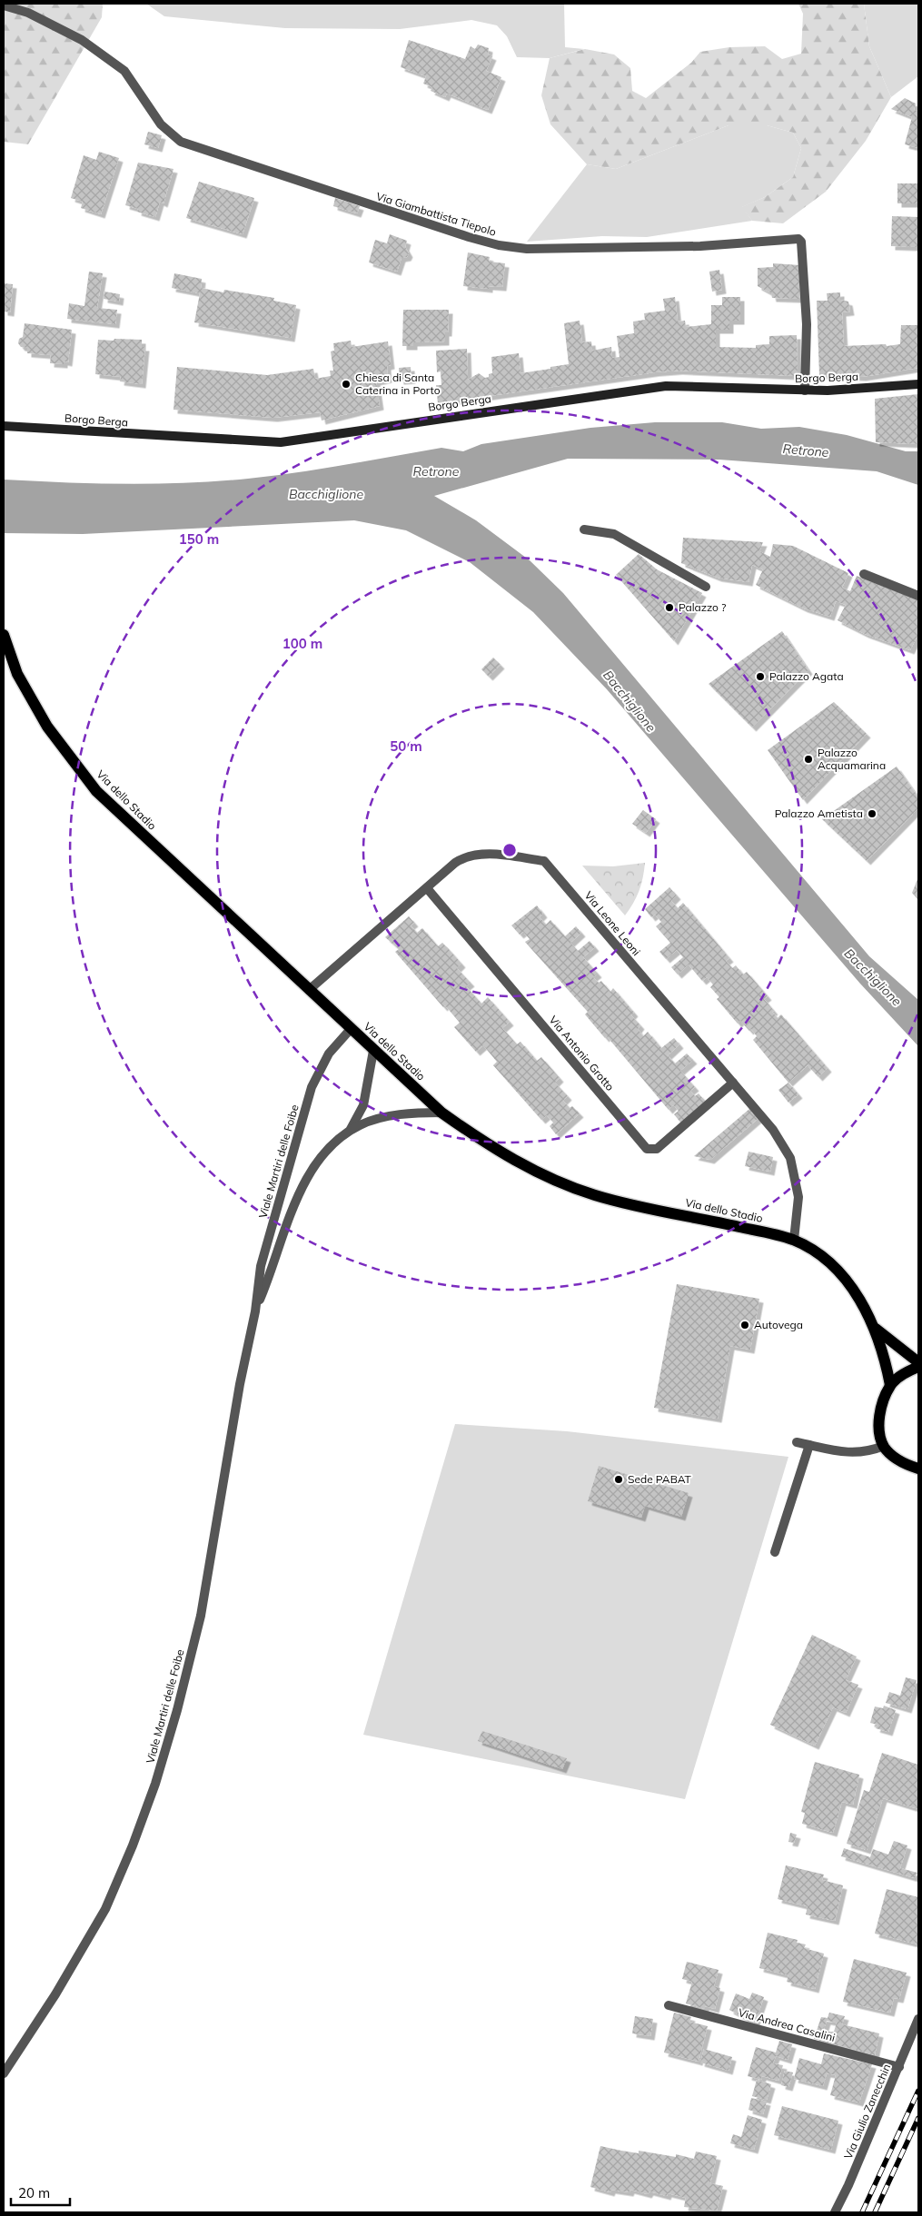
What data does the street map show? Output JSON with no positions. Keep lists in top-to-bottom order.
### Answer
{
  "streets": {
    "main road": ["Borgo Berga", "Via dello Stadio"],
    "street": [
      "Via Giambattista Tiepolo",
      "Via Leone Leoni",
      "Via Antonio Grotto",
      "Viale Martiri delle Foibe",
      "Via Andrea Casalini",
      "Via Giulio Zanecchin"
    ]
  },
  "crossings": [
    ["Via Giambattista Tiepolo", "Borgo Berga"],
    ["Via dello Stadio", "Via Leone Leoni"],
    ["Via dello Stadio", "Viale Martiri delle Foibe"],
    ["Via Leone Leoni", "Via Antonio Grotto"],
    ["Via Andrea Casalini", "Via Giulio Zanecchin"]
  ],
  "water": ["Retrone", "Bacchiglione"],
  "places": [
    "Chiesa di Santa Caterina in Porto",
    "Palazzo ?",
    "Palazzo Agata",
    "Palazzo Acquamarina",
    "Palazzo Ametista",
    "Autovega",
    "Sede PABAT"
  ],
  "scale_bar": "20 m",
  "rings": ["150 m", "100 m", "50 m"]
}
